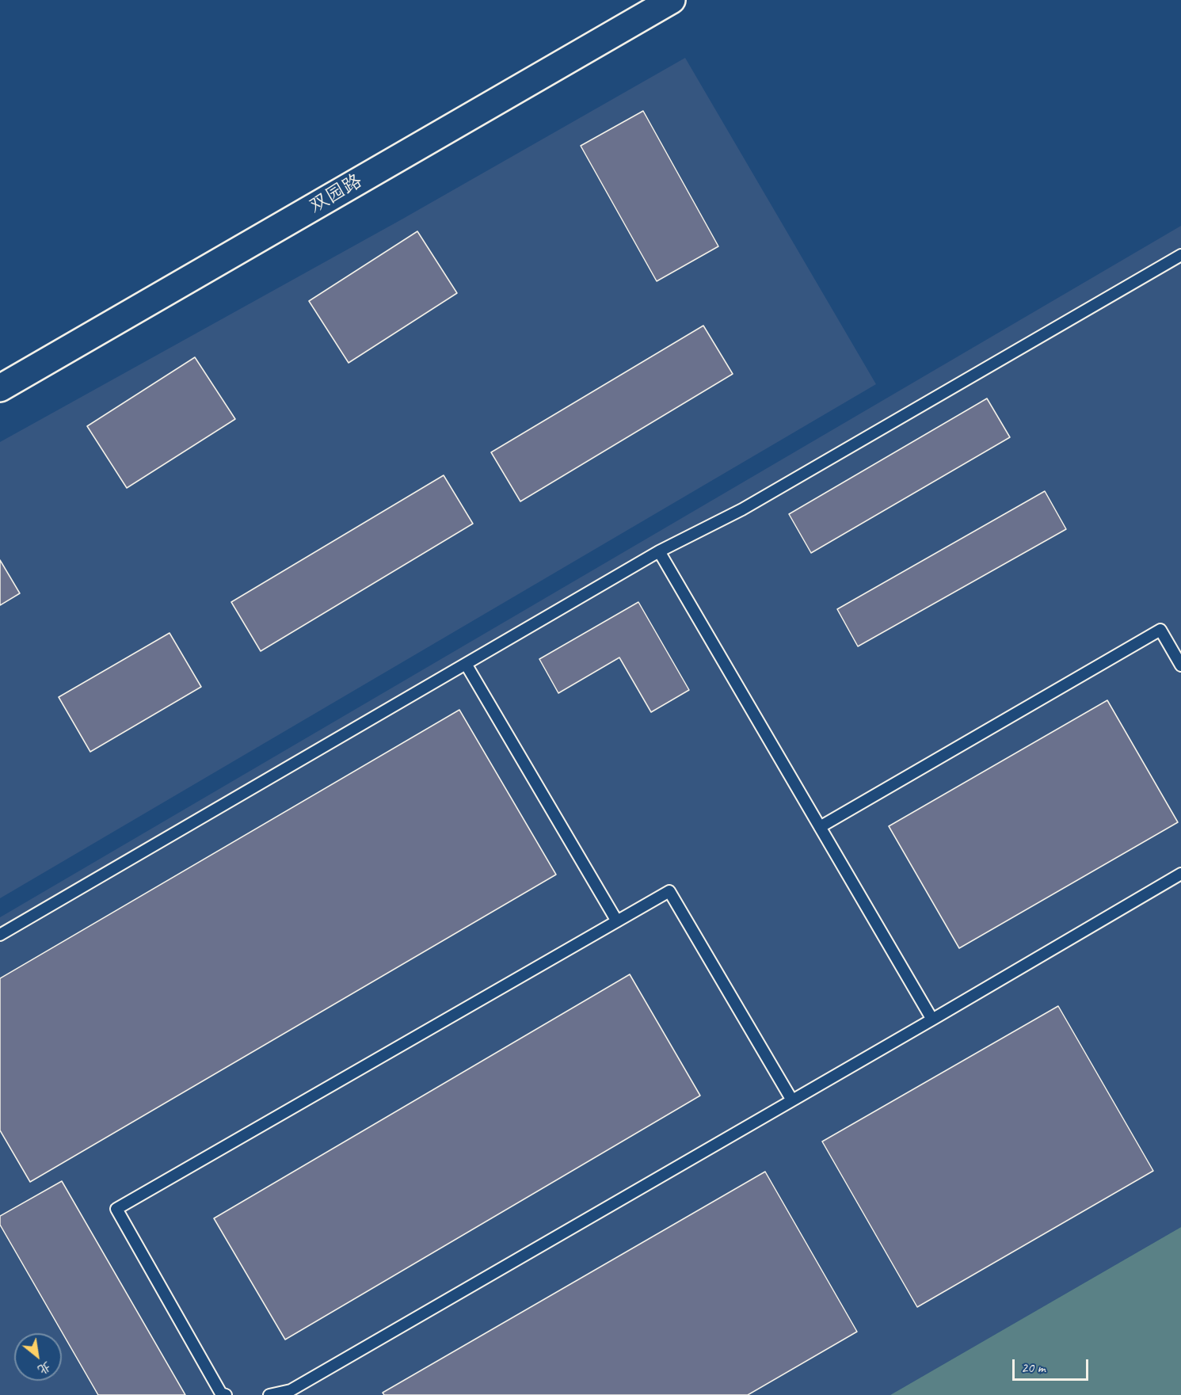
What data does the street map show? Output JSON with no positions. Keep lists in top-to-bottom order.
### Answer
{
  "streets": {
    "street": ["双园路"]
  },
  "scale_bar": "20 m",
  "north": "bottom right"
}
